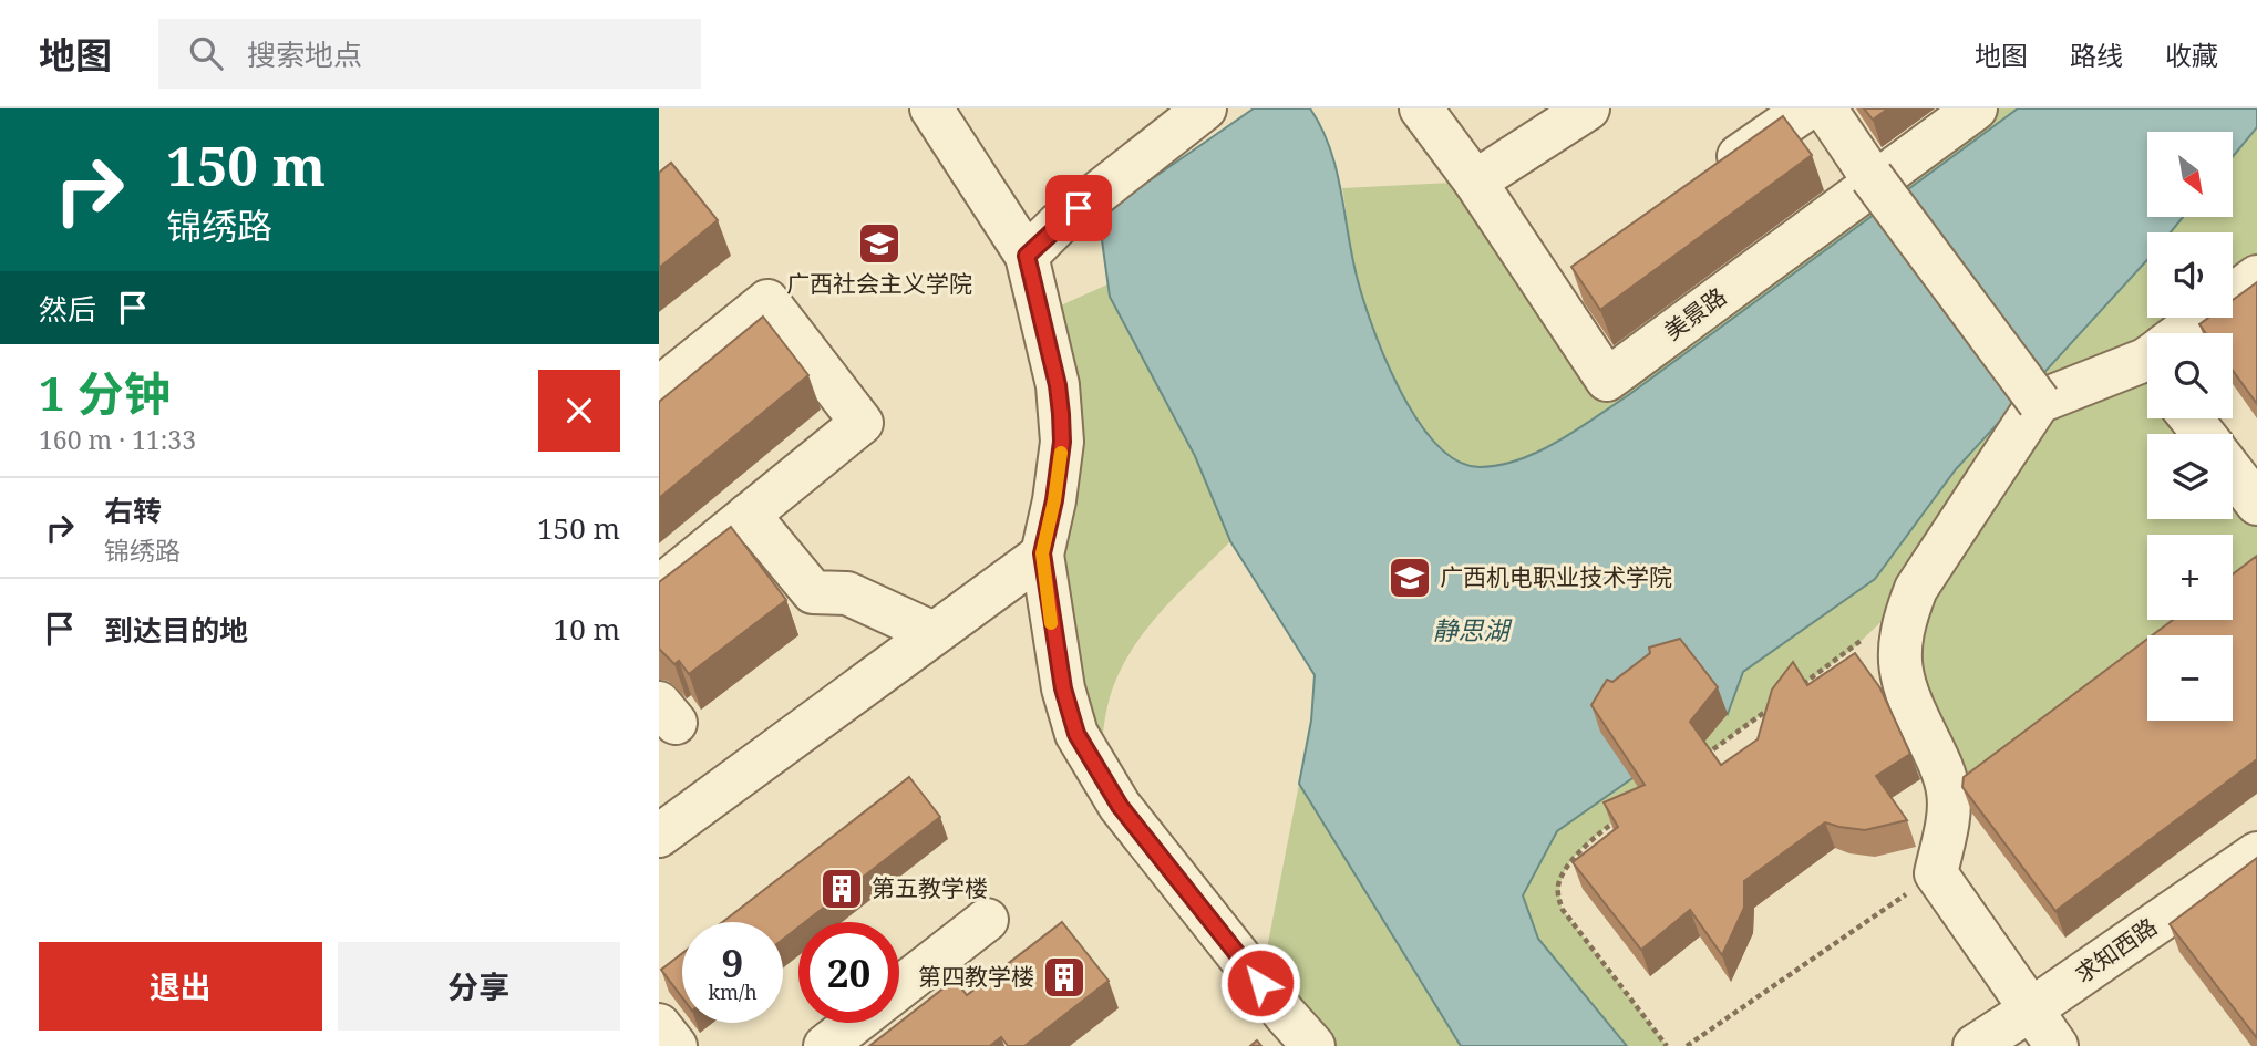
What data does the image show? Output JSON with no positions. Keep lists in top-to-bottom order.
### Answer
{
  "streets": {
    "lane": ["美景路", "求知西路"]
  },
  "water": ["静思湖"],
  "places": {
    "school or university": ["广西社会主义学院", "广西机电职业技术学院"],
    "building": ["第五教学楼", "第四教学楼"]
  },
  "north": "bottom right",
  "page": {
    "header": "地图",
    "search": "搜索地点",
    "nav": ["地图", "路线", "收藏"],
    "turn": ["150 m", "锦绣路"],
    "map_buttons": ["+", "−"],
    "then": "然后",
    "heading": ["1 分钟", "160 m · 11:33"],
    "list": [
      {
        "name": "右转",
        "note": "锦绣路",
        "value": "150 m"
      },
      {
        "name": "到达目的地",
        "value": "10 m"
      }
    ],
    "speed": "9 km/h",
    "limit": "20",
    "buttons": ["退出", "分享"]
  }
}
